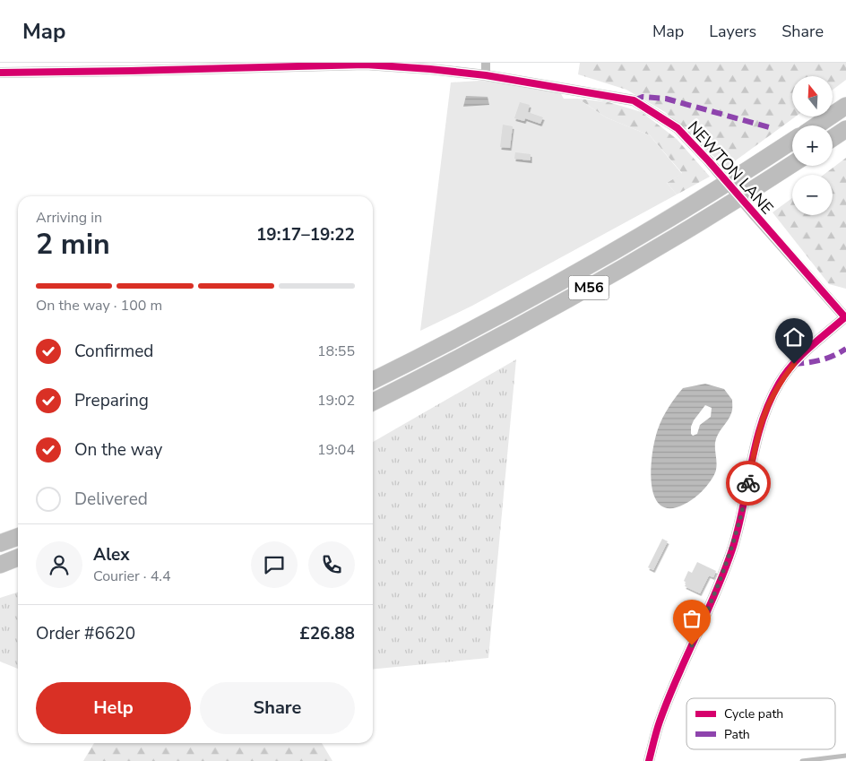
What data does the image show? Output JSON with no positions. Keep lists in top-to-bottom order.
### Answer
{
  "streets": {
    "highway": ["M56"],
    "street": ["NEWTON LANE"]
  },
  "legend": ["Cycle path", "Path"],
  "north": "top",
  "page": {
    "header": "Map",
    "nav": ["Map", "Layers", "Share"],
    "map_buttons": ["+", "−"],
    "heading": ["2 min", "Arriving in", "19:17–19:22"],
    "panel": [
      "Alex",
      "Courier · 4.4",
      "Order #6620",
      "£26.88"
    ],
    "bar": "On the way · 100 m",
    "list": [
      ["Confirmed", "18:55"],
      ["Preparing", "19:02"],
      ["On the way", "19:04"],
      "Delivered"
    ],
    "buttons": ["Help", "Share"]
  }
}
